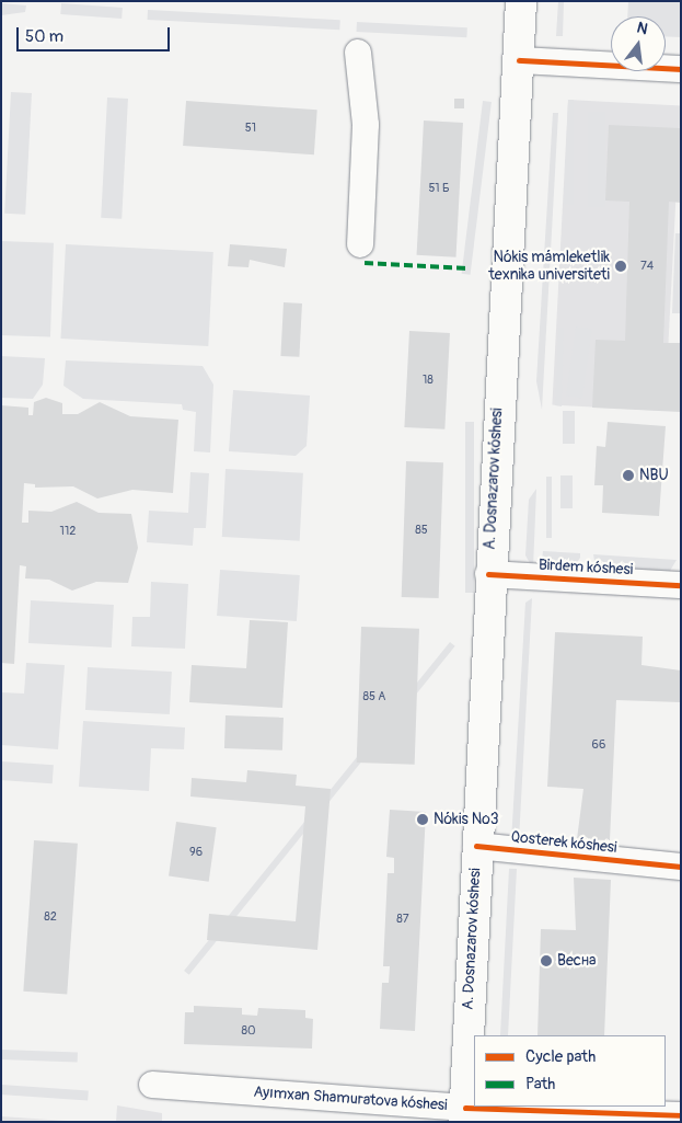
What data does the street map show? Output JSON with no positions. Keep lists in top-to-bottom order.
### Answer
{
  "streets": {
    "main road": ["A. Dosnazarov kóshesi"],
    "street": ["Birdem kóshesi", "Qosterek kóshesi", "Ayımxan Shamuratova kóshesi"]
  },
  "crossings": [
    ["A. Dosnazarov kóshesi", "Birdem kóshesi"],
    ["A. Dosnazarov kóshesi", "Qosterek kóshesi"],
    ["A. Dosnazarov kóshesi", "Ayımxan Shamuratova kóshesi"]
  ],
  "places": [
    "Nókis mámleketlik texnika universiteti",
    "NBU",
    "Nókis №3",
    "Весна"
  ],
  "house_numbers": [
    "51",
    "51 Б",
    "74",
    "18",
    "85",
    "112",
    "85 А",
    "66",
    "96",
    "82",
    "87",
    "80"
  ],
  "legend": ["Cycle path", "Path"],
  "scale_bar": "50 m",
  "north": "top"
}
